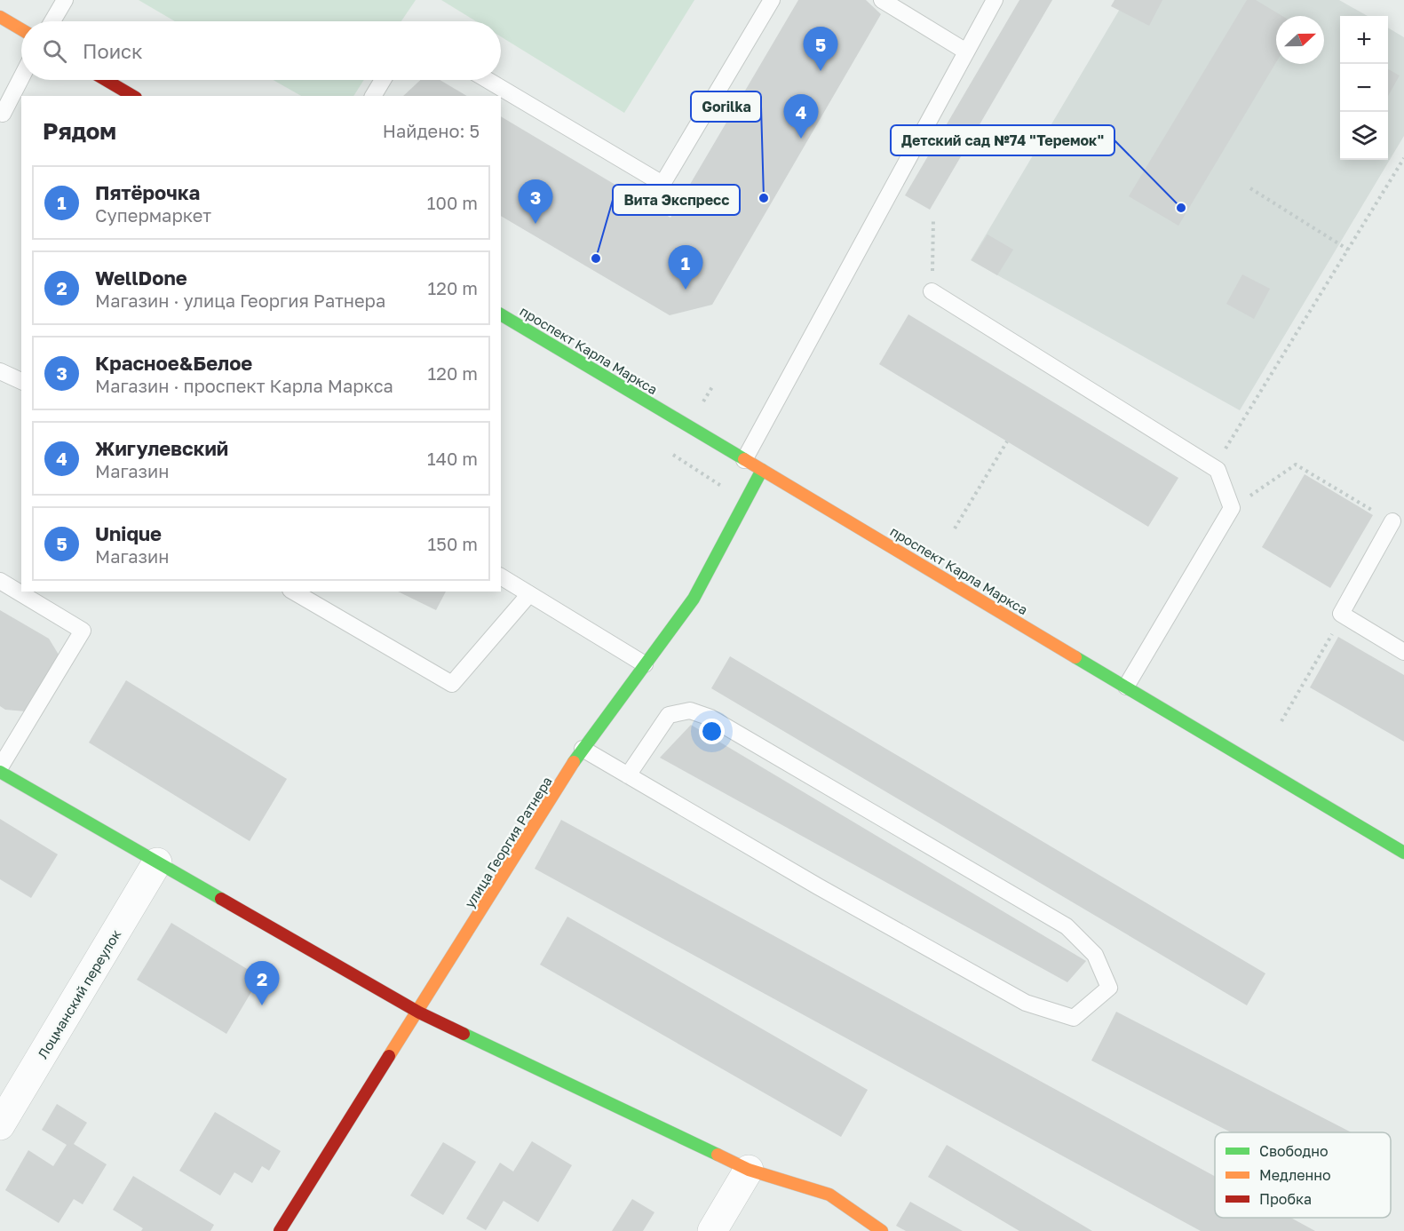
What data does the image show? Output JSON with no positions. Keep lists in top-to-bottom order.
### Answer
{
  "streets": {
    "street": ["проспект Карла Маркса", "улица Георгия Ратнера", "Лоцманский переулок"]
  },
  "crossings": [
    ["проспект Карла Маркса", "улица Георгия Ратнера"]
  ],
  "places": ["Gorilka", "Детский сад №74 \"Теремок\"", "Вита Экспресс"],
  "legend": ["Свободно", "Медленно", "Пробка"],
  "north": "right",
  "page": {
    "map_buttons": ["+", "−"],
    "search": "Поиск",
    "pins": [
      "5",
      "4",
      "3",
      "1",
      "2"
    ],
    "heading": ["Рядом", "Найдено: 5"],
    "list": [
      {
        "mark": "1",
        "name": "Пятёрочка",
        "note": "Супермаркет",
        "value": "100 m"
      },
      {
        "mark": "2",
        "name": "WellDone",
        "note": "Магазин · улица Георгия Ратнера",
        "value": "120 m"
      },
      {
        "mark": "3",
        "name": "Красное&Белое",
        "note": "Магазин · проспект Карла Маркса",
        "value": "120 m"
      },
      {
        "mark": "4",
        "name": "Жигулевский",
        "note": "Магазин",
        "value": "140 m"
      },
      {
        "mark": "5",
        "name": "Unique",
        "note": "Магазин",
        "value": "150 m"
      }
    ]
  }
}
